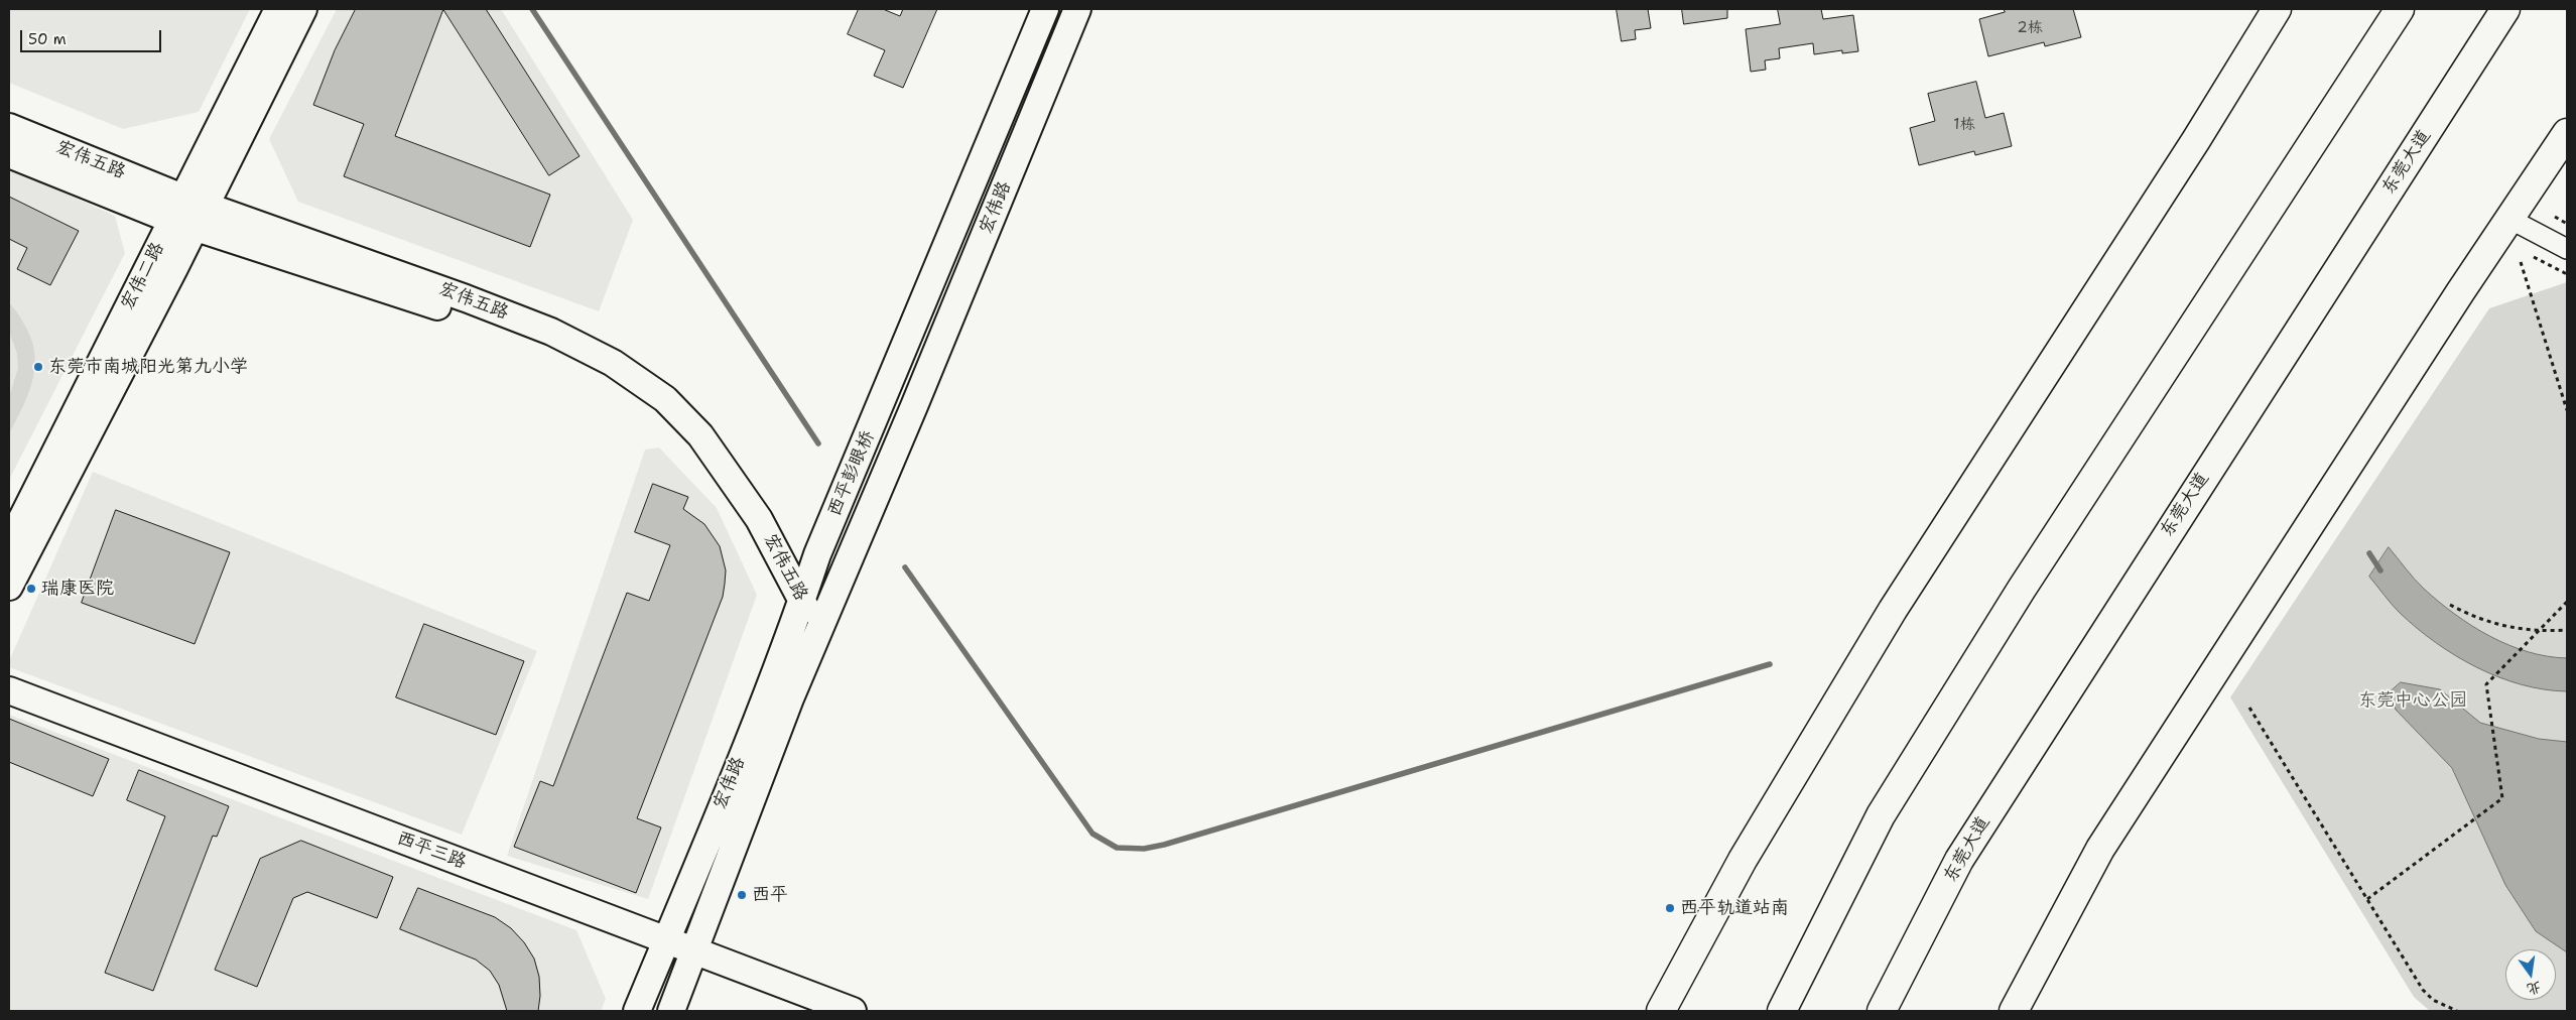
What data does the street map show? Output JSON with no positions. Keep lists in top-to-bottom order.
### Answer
{
  "streets": {
    "main road": ["东莞大道"],
    "street": [
      "宏伟五路",
      "宏伟路",
      "宏伟二路",
      "西平彭眼桥",
      "西平三路"
    ]
  },
  "crossings": [
    ["宏伟五路", "宏伟路"],
    ["宏伟五路", "宏伟二路"],
    ["宏伟路", "西平彭眼桥"],
    ["宏伟路", "西平三路"]
  ],
  "parks": ["东莞中心公园"],
  "places": [
    "东莞市南城阳光第九小学",
    "瑞康医院",
    "西平",
    "西平轨道站南"
  ],
  "house_numbers": ["2栋", "1栋"],
  "scale_bar": "50 m",
  "north": "bottom"
}
